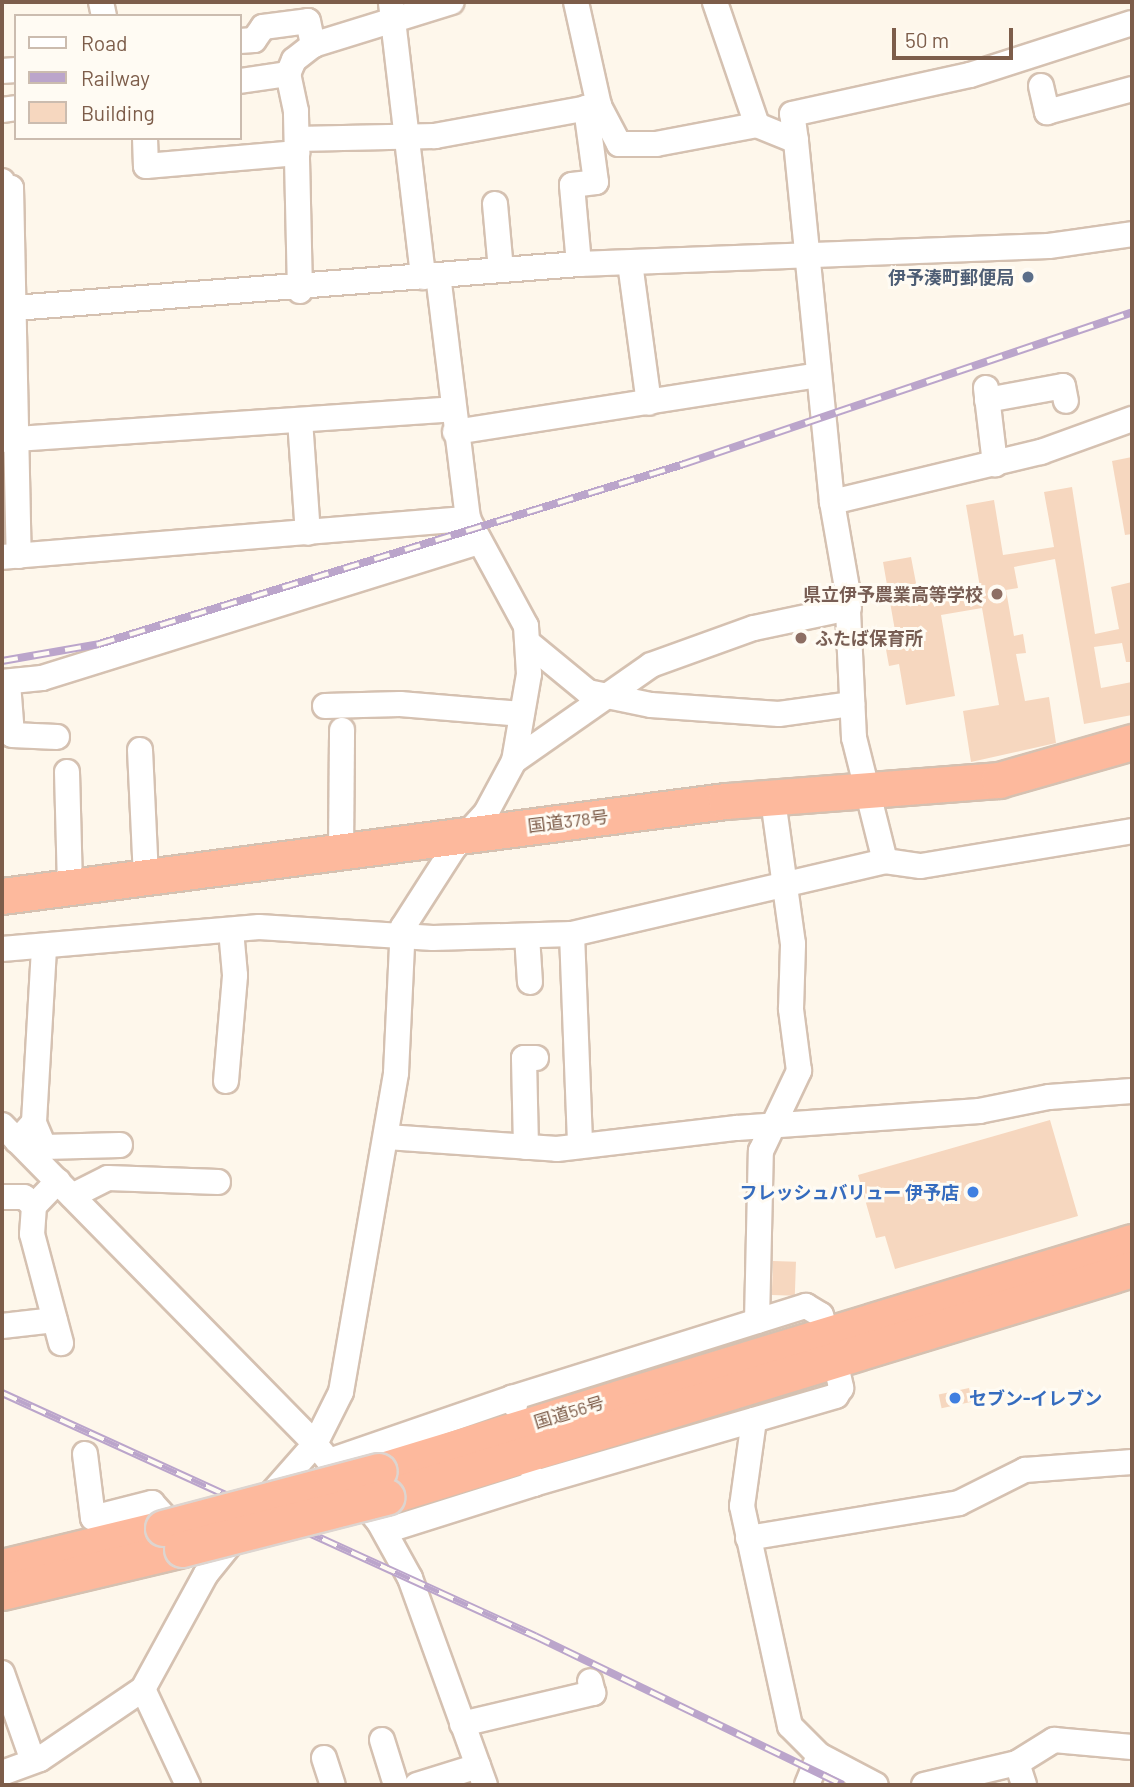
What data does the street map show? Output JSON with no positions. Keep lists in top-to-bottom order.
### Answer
{
  "streets": {
    "highway": ["国道378号", "国道56号"]
  },
  "places": [
    "伊予湊町郵便局",
    "県立伊予農業高等学校",
    "ふたば保育所",
    "フレッシュバリュー 伊予店",
    "セブン-イレブン"
  ],
  "legend": ["Road", "Railway", "Building"],
  "scale_bar": "50 m"
}
